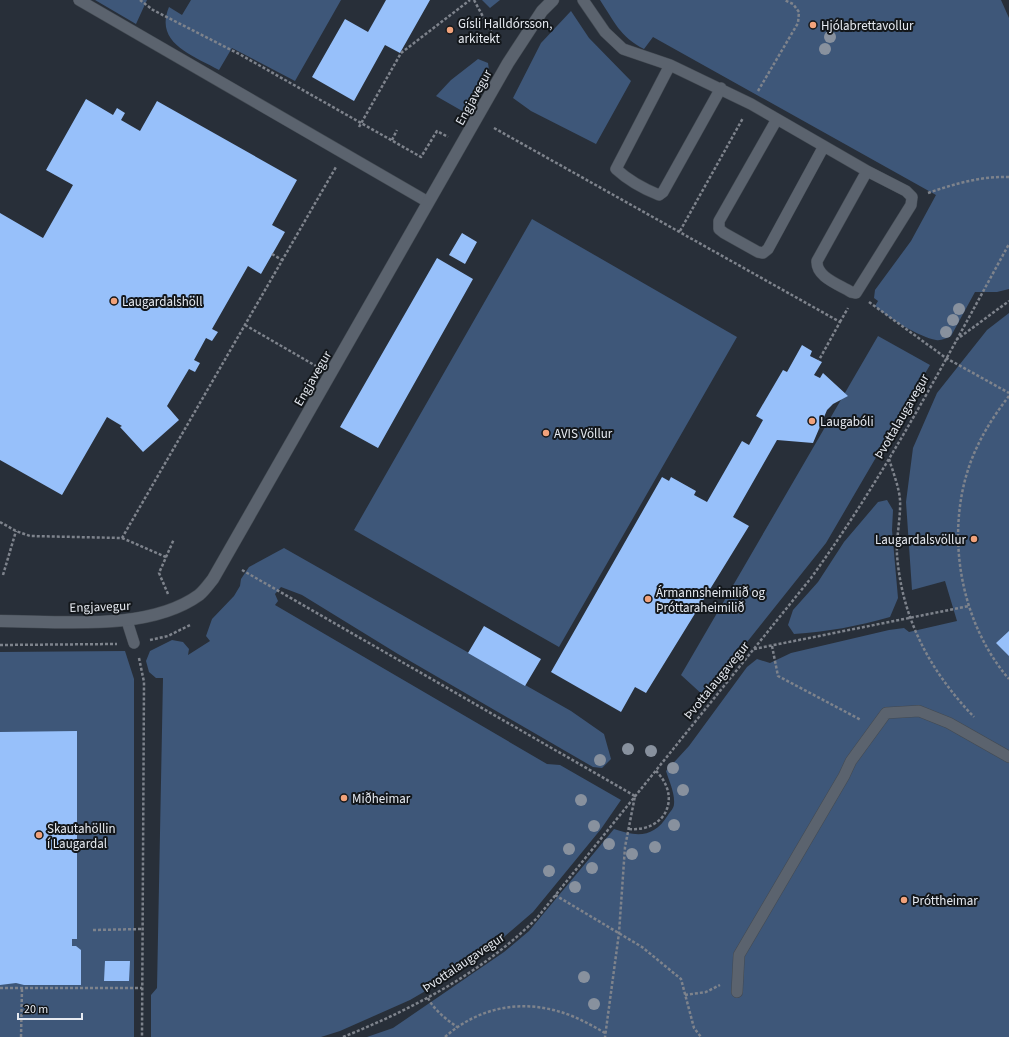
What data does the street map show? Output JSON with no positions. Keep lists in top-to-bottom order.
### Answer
{
  "streets": {
    "street": ["Engjavegur"],
    "path": ["Þvottalaugavegur"]
  },
  "places": [
    "Hjólabrettavollur",
    "Gísli Halldórsson, arkitekt",
    "Laugardalshöll",
    "Laugabóli",
    "AVIS Völlur",
    "Laugardalsvöllur",
    "Ármannsheimilið og Þróttaraheimilið",
    "Miðheimar",
    "Skautahöllin í Laugardal",
    "Þróttheimar"
  ],
  "scale_bar": "20 m"
}
